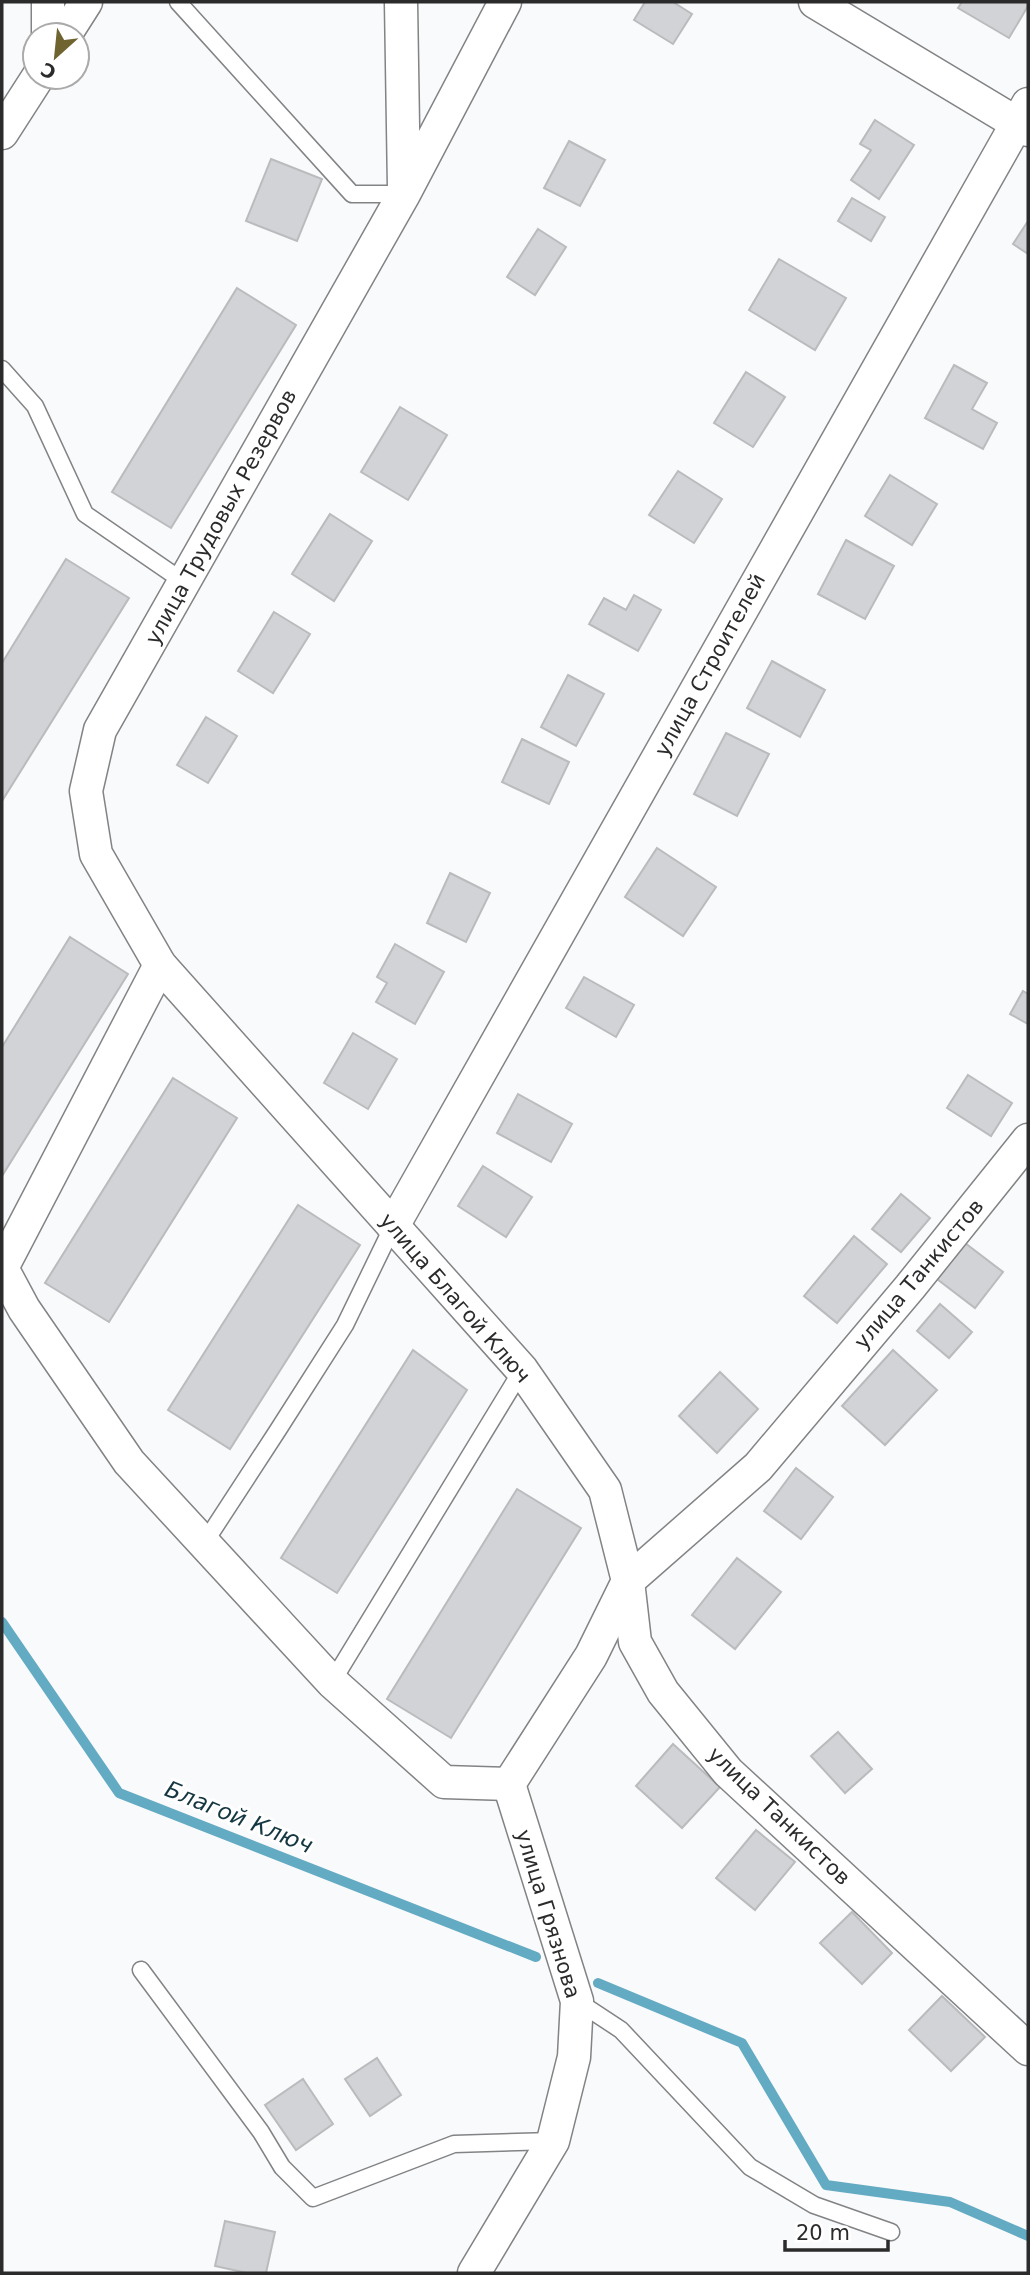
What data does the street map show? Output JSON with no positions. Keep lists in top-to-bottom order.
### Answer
{
  "streets": {
    "street": [
      "улица Трудовых Резервов",
      "улица Строителей",
      "улица Танкистов",
      "улица Благой Ключ",
      "улица Грязнова"
    ]
  },
  "crossings": [
    ["улица Трудовых Резервов", "улица Благой Ключ"],
    ["улица Строителей", "улица Благой Ключ"],
    ["улица Танкистов", "улица Благой Ключ"]
  ],
  "water": ["Благой Ключ"],
  "scale_bar": "20 m",
  "north": "bottom left"
}
